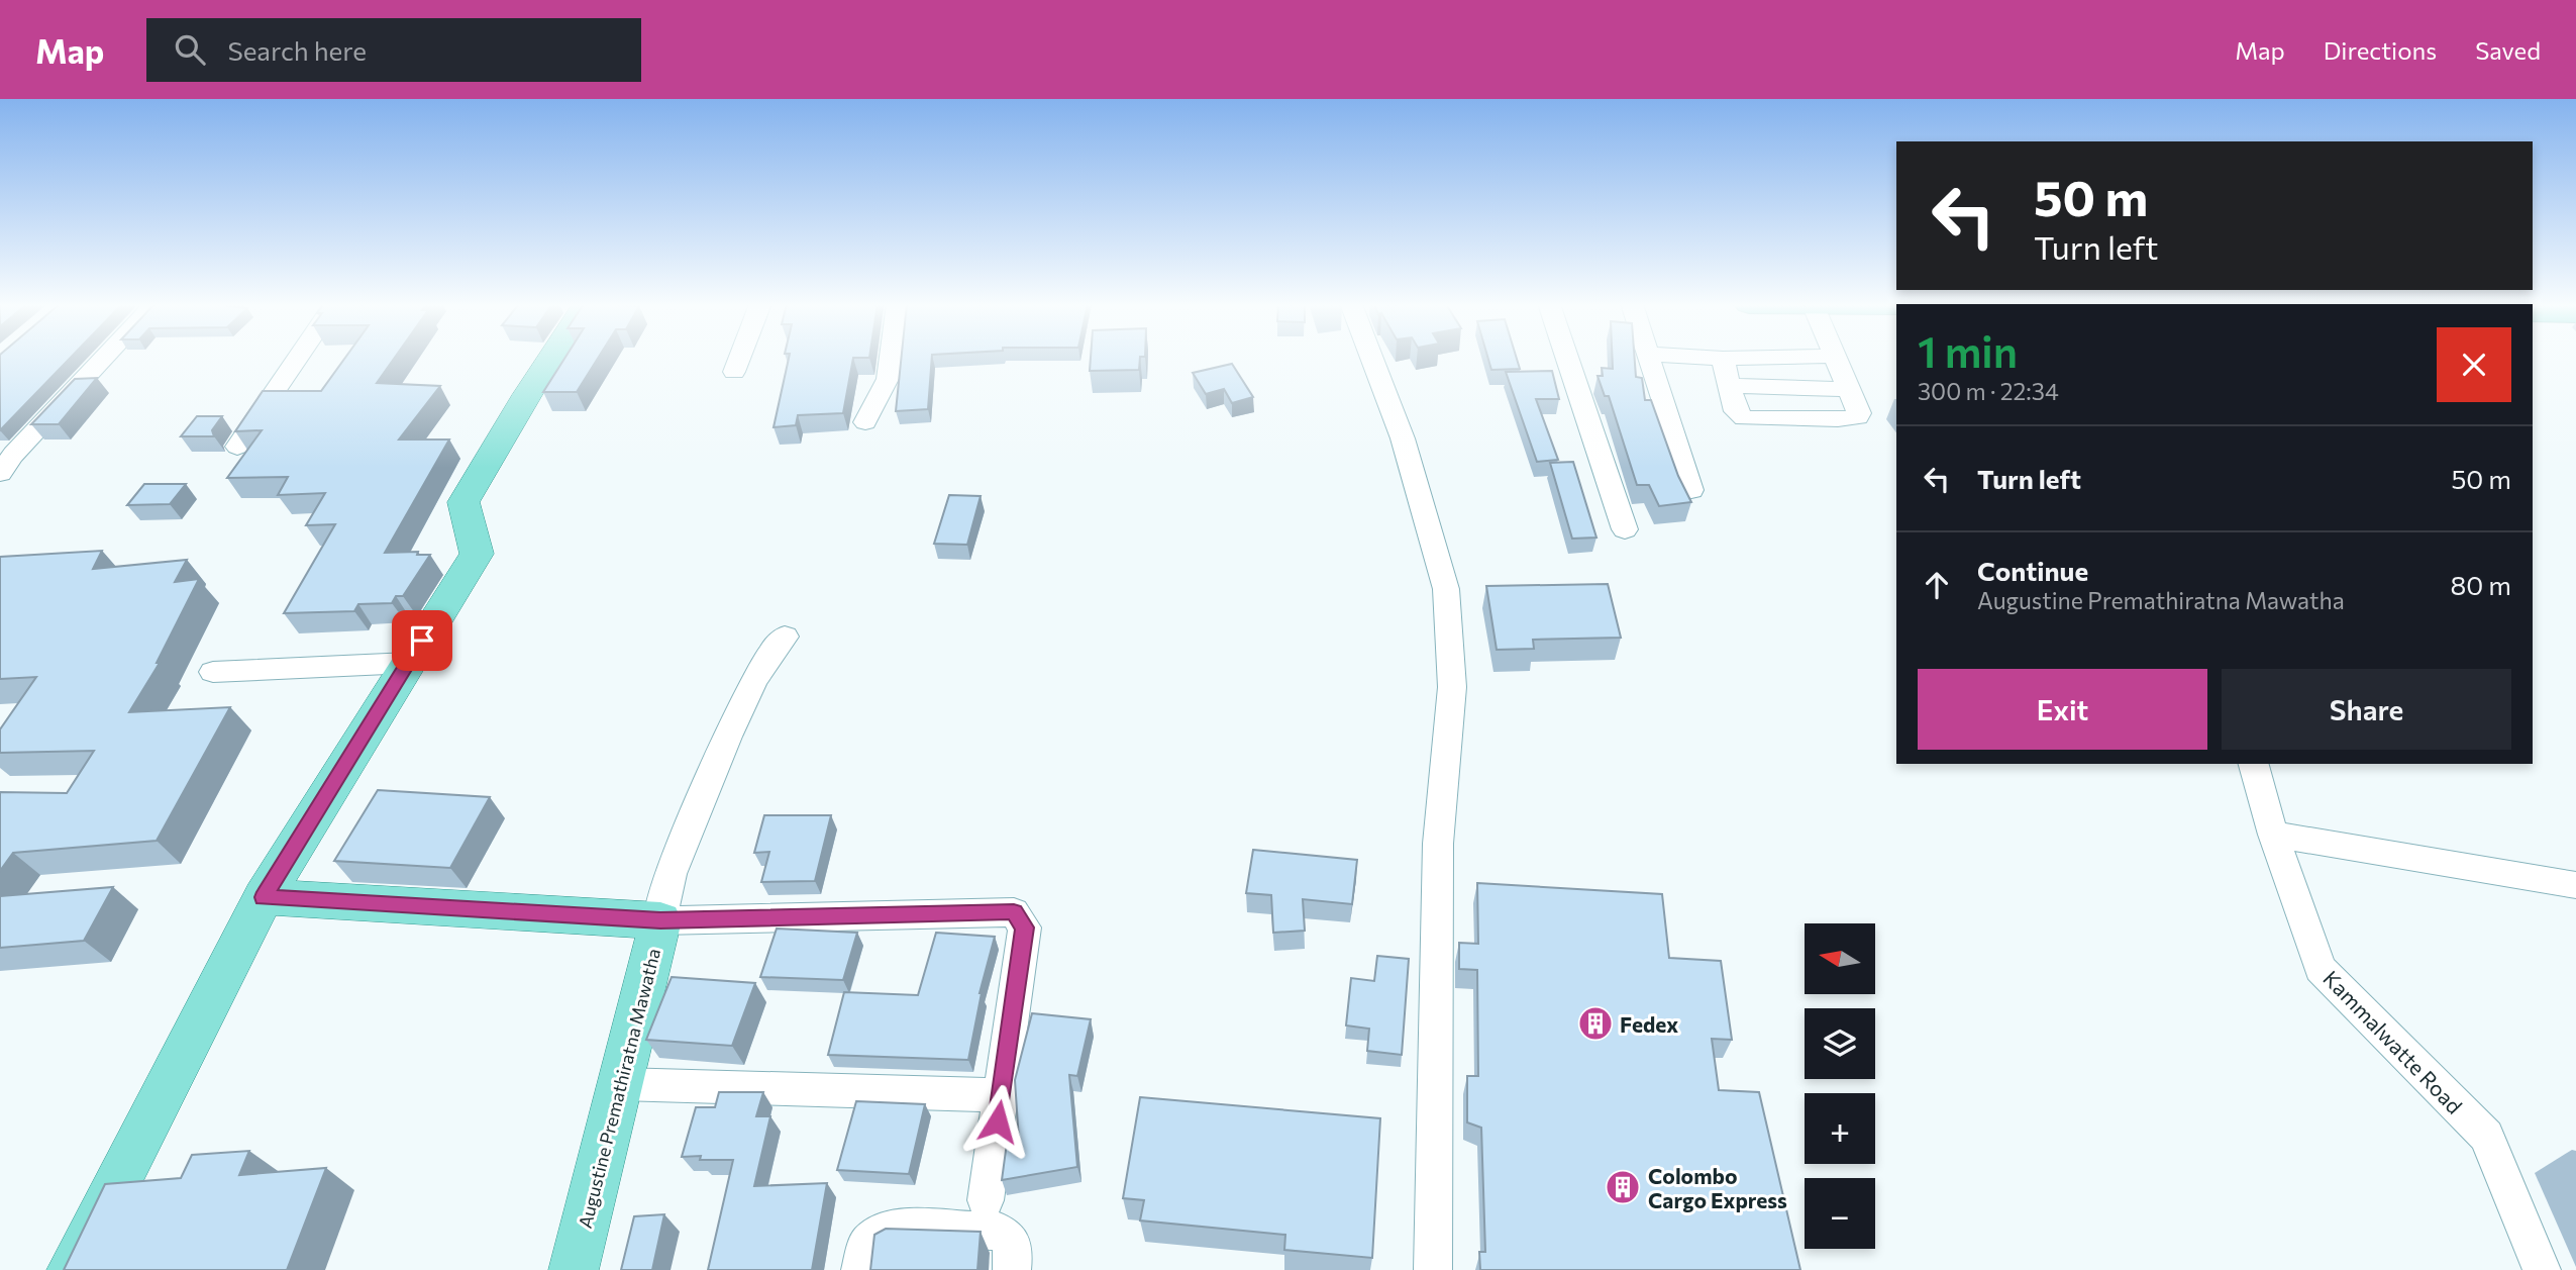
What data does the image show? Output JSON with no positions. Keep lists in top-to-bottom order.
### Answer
{
  "streets": {
    "main road": ["Augustine Premathiratna Mawatha"],
    "street": ["Kammalwatte Road"]
  },
  "places": {
    "building": ["Fedex", "Colombo Cargo Express"]
  },
  "north": "left",
  "page": {
    "header": "Map",
    "search": "Search here",
    "nav": ["Map", "Directions", "Saved"],
    "turn": ["50 m", "Turn left"],
    "heading": ["1 min", "300 m · 22:34"],
    "list": [
      {
        "name": "Turn left",
        "value": "50 m"
      },
      {
        "name": "Continue",
        "note": "Augustine Premathiratna Mawatha",
        "value": "80 m"
      }
    ],
    "buttons": ["Exit", "Share"],
    "map_buttons": ["+", "−"]
  }
}
